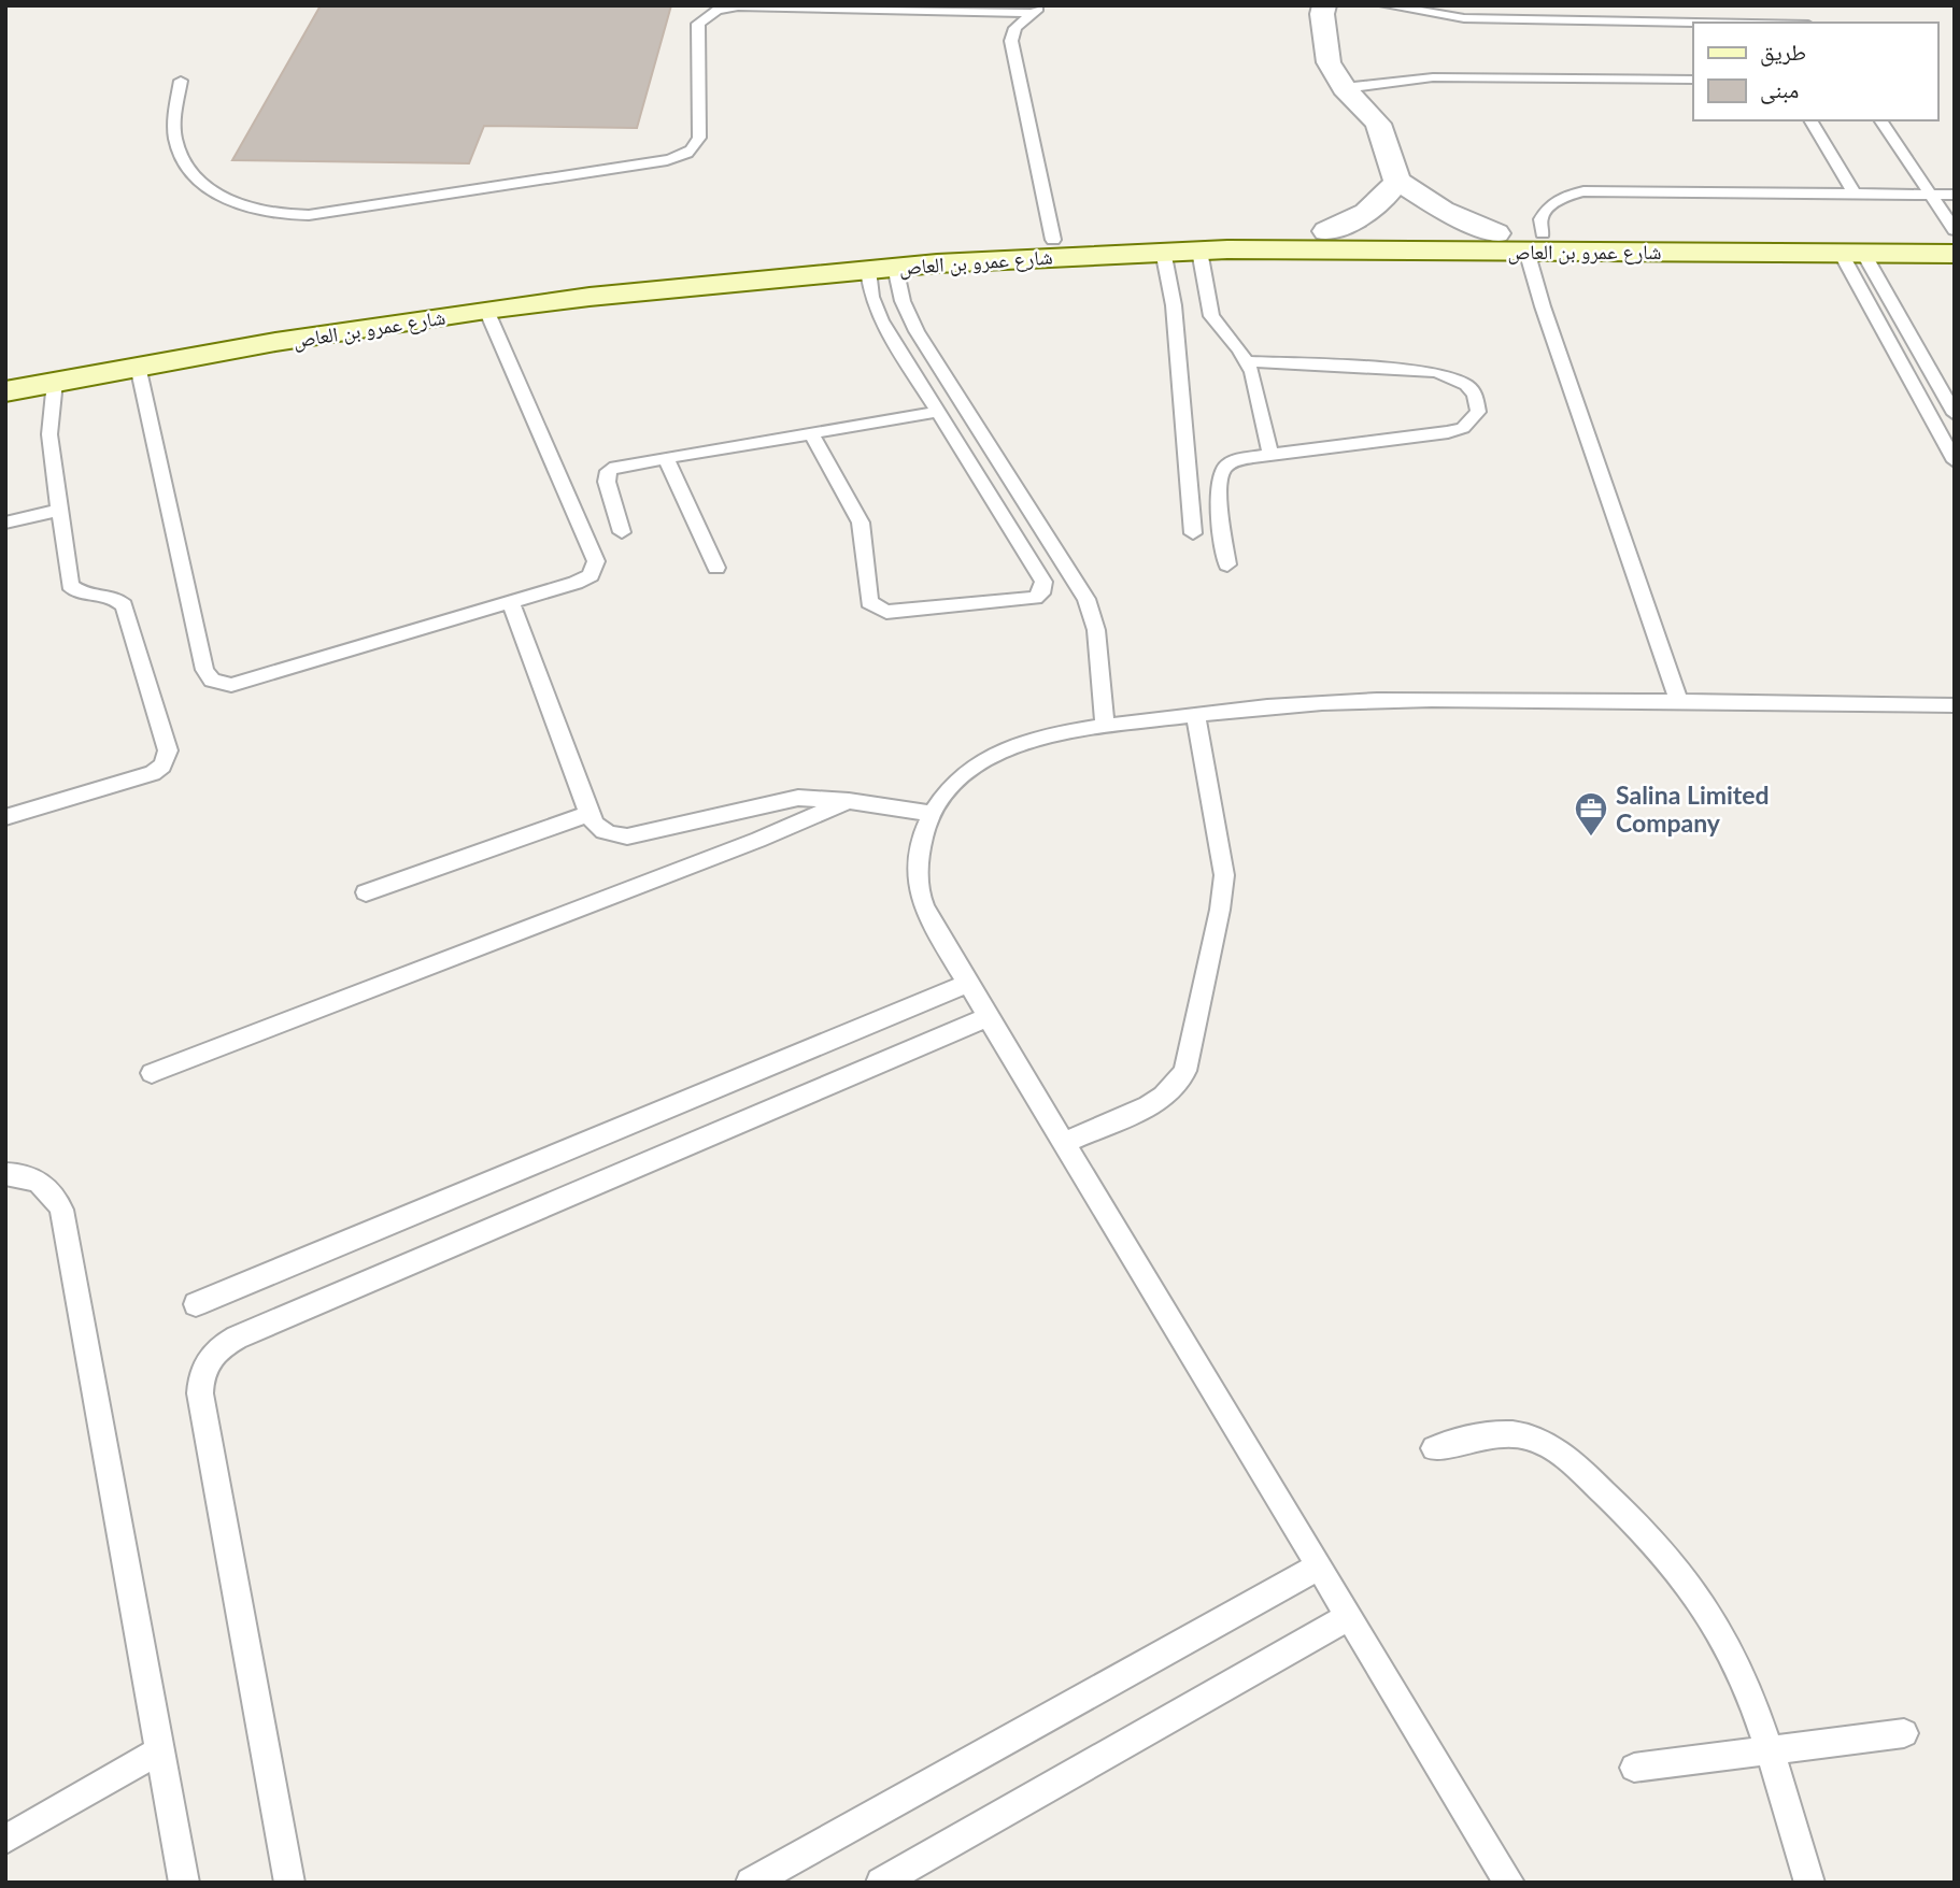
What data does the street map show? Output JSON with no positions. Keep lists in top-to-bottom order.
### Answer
{
  "streets": {
    "main road": ["شارع عمرو بن العاص"]
  },
  "places": {
    "office": ["Salina Limited Company"]
  },
  "legend": ["طريق", "مبنى"]
}
